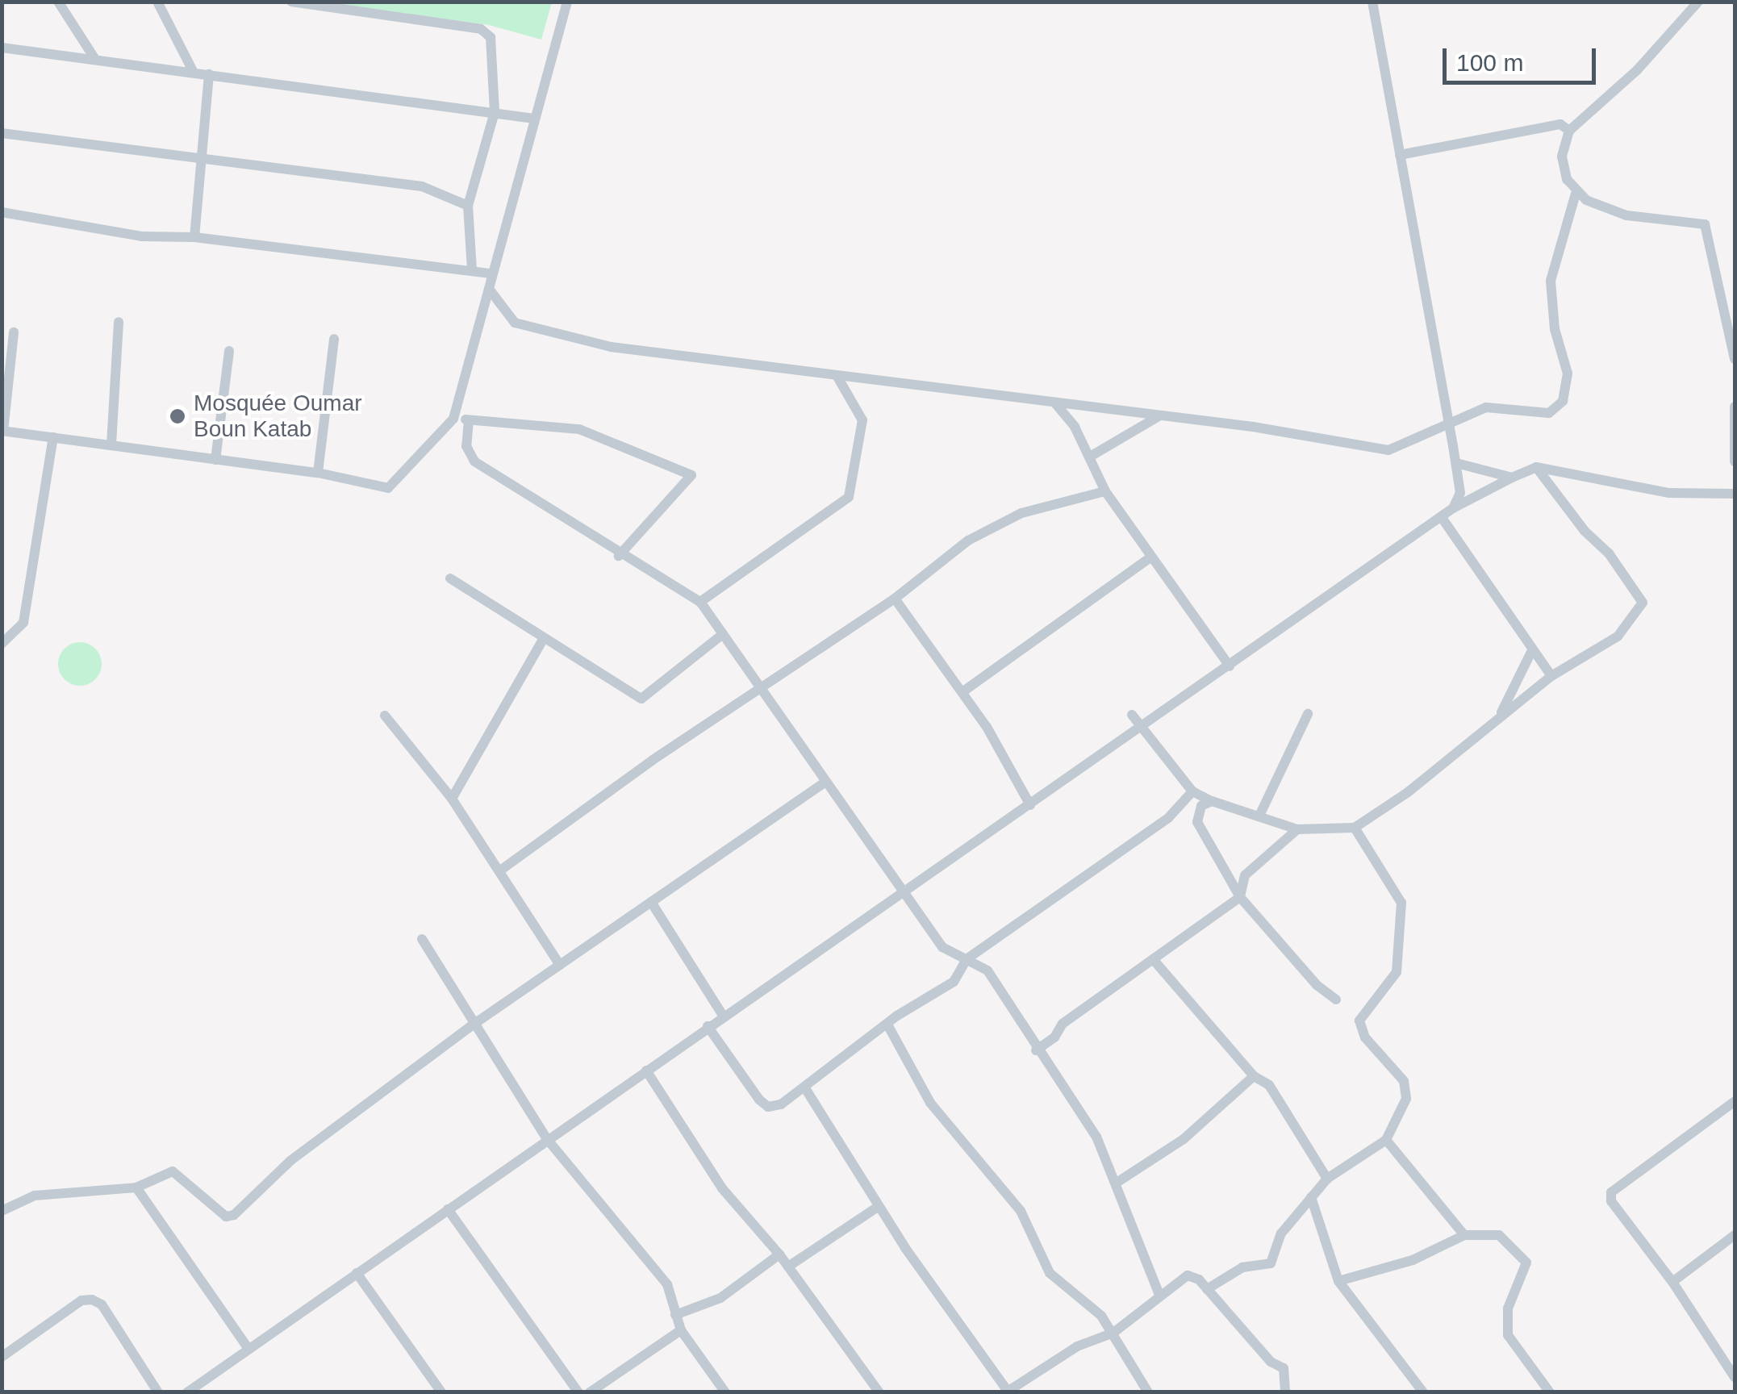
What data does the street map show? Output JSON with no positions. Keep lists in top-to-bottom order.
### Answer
{
  "places": ["Mosquée Oumar Boun Katab"],
  "scale_bar": "100 m"
}
